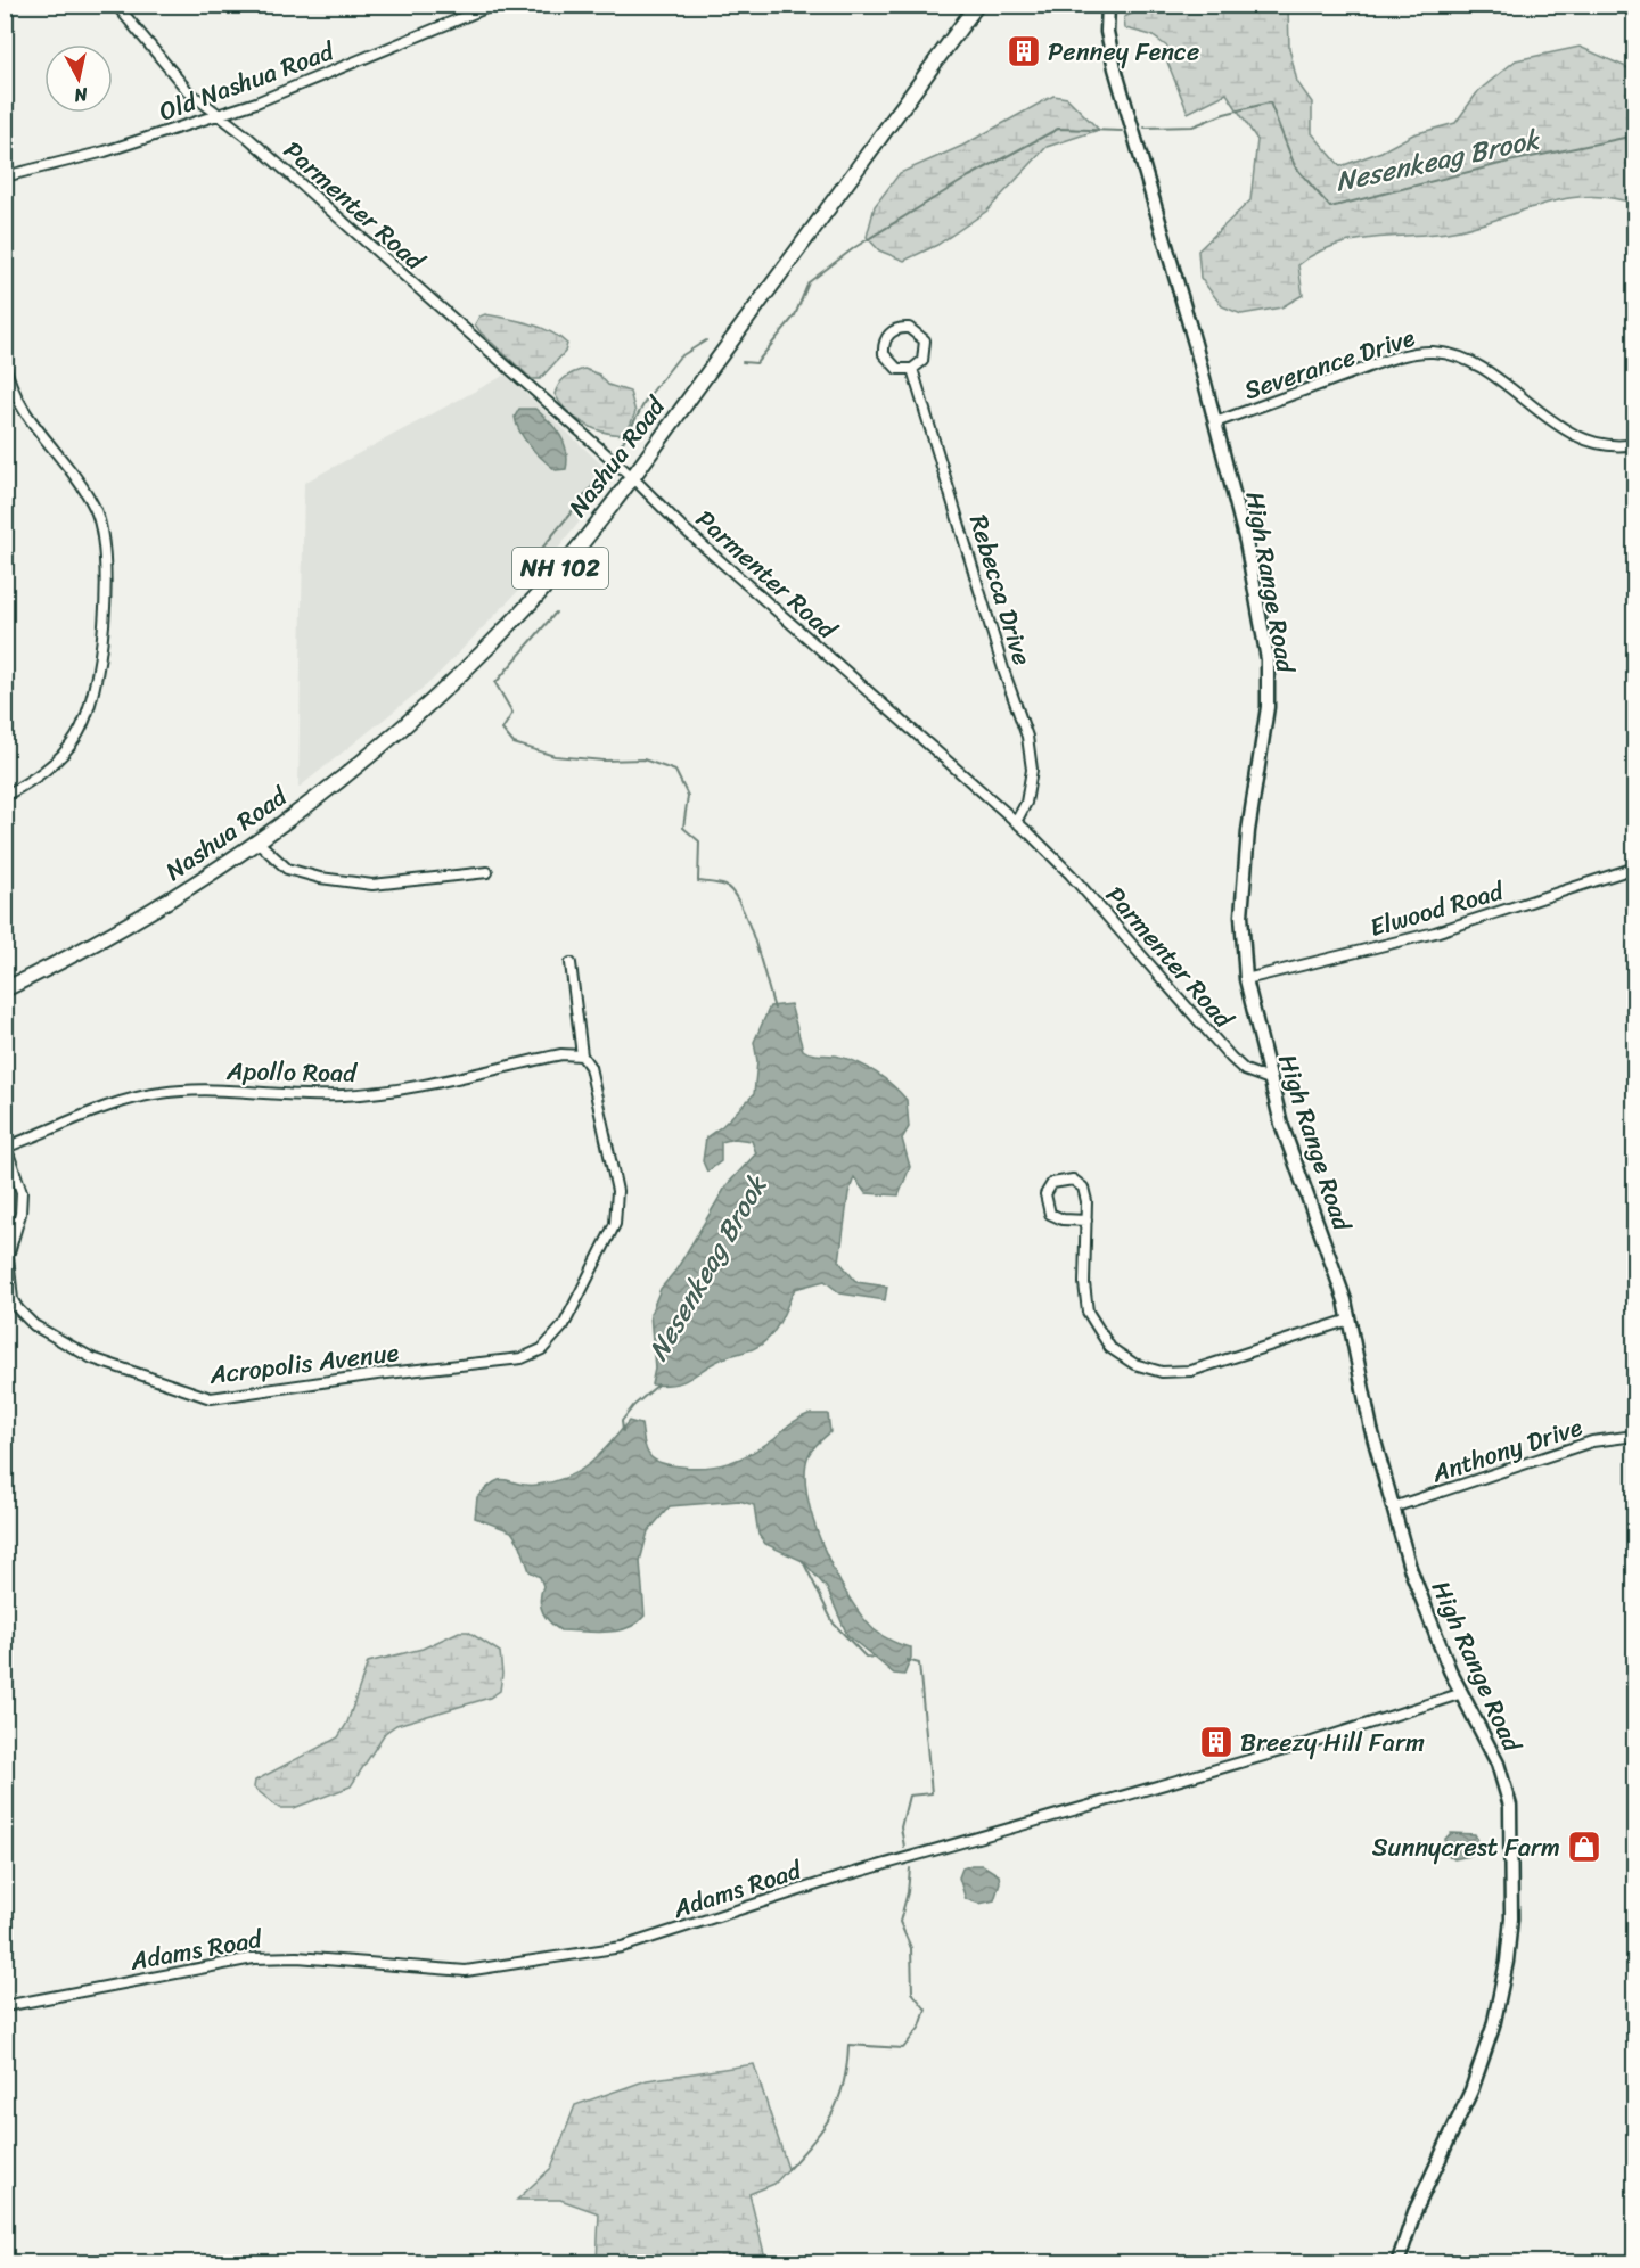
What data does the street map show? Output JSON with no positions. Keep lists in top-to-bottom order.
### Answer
{
  "streets": {
    "main road": ["Nashua Road", "NH 102"],
    "street": [
      "Old Nashua Road",
      "Parmenter Road",
      "Severance Drive",
      "High Range Road",
      "Rebecca Drive",
      "Elwood Road",
      "Apollo Road",
      "Acropolis Avenue",
      "Anthony Drive",
      "Adams Road"
    ]
  },
  "crossings": [
    ["Old Nashua Road", "Parmenter Road"],
    ["Parmenter Road", "Nashua Road"],
    ["Parmenter Road", "High Range Road"],
    ["Parmenter Road", "Rebecca Drive"],
    ["Severance Drive", "High Range Road"],
    ["High Range Road", "Elwood Road"],
    ["High Range Road", "Anthony Drive"],
    ["High Range Road", "Adams Road"],
    ["Apollo Road", "Acropolis Avenue"]
  ],
  "water": ["Nesenkeag Brook"],
  "places": {
    "building": ["Penney Fence", "Breezy Hill Farm"],
    "shop": ["Sunnycrest Farm"]
  },
  "north": "bottom"
}
